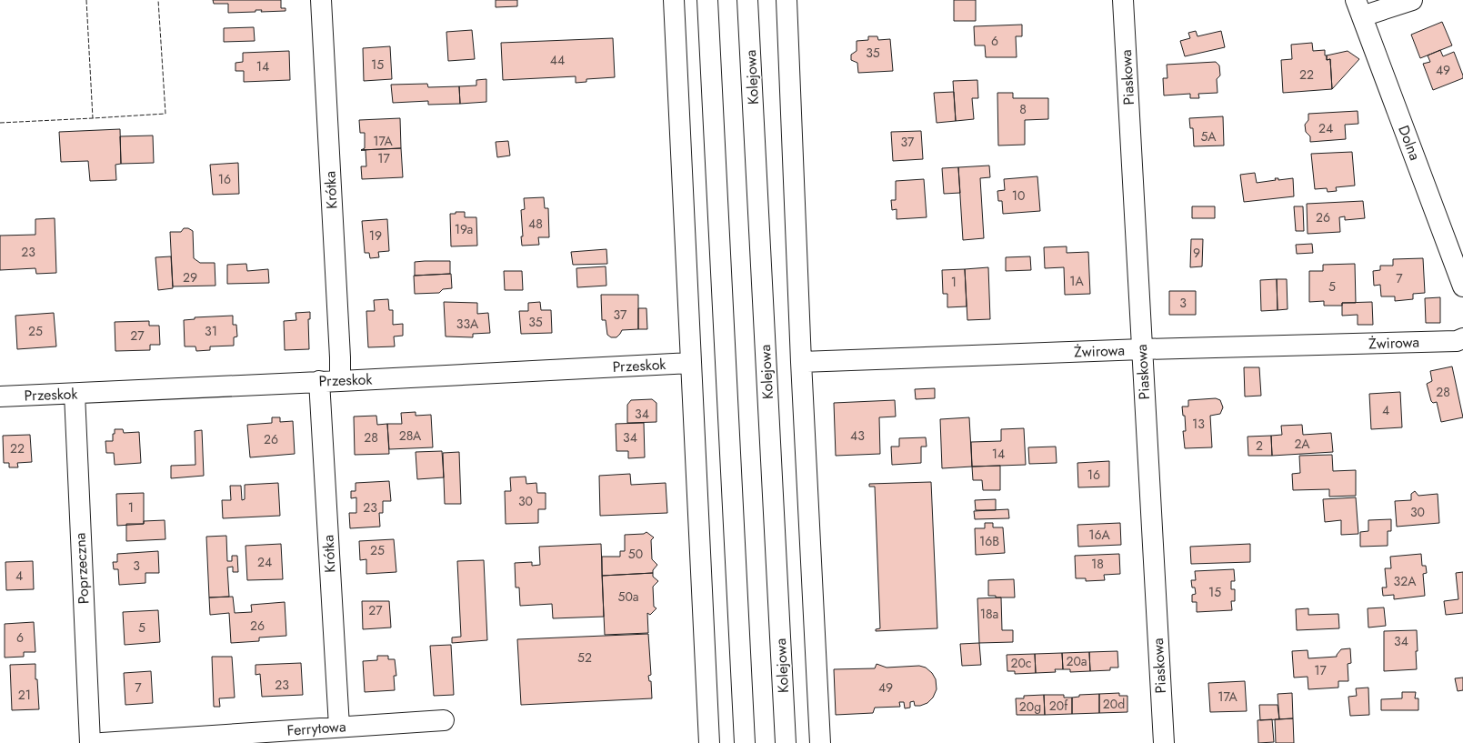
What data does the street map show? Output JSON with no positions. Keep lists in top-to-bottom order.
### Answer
{
  "streets": {
    "main road": [
      "Kolejowa",
      "Piaskowa",
      "Dolna",
      "Krótka",
      "Żwirowa",
      "Przeskok",
      "Poprzeczna",
      "Ferrytowa"
    ]
  },
  "crossings": [
    ["Piaskowa", "Żwirowa"],
    ["Krótka", "Przeskok"],
    ["Krótka", "Ferrytowa"],
    ["Przeskok", "Poprzeczna"]
  ],
  "house_numbers": [
    "6",
    "35",
    "44",
    "15",
    "14",
    "49",
    "22",
    "8",
    "24",
    "5A",
    "17A",
    "37",
    "17",
    "16",
    "10",
    "26",
    "48",
    "19a",
    "19",
    "23",
    "9",
    "29",
    "7",
    "1A",
    "1",
    "5",
    "3",
    "37",
    "35",
    "33A",
    "25",
    "31",
    "27",
    "28",
    "4",
    "34",
    "13",
    "28A",
    "43",
    "28",
    "34",
    "26",
    "2A",
    "2",
    "22",
    "14",
    "16",
    "30",
    "1",
    "23",
    "30",
    "16A",
    "16B",
    "25",
    "50",
    "24",
    "18",
    "3",
    "4",
    "32A",
    "15",
    "50a",
    "27",
    "18a",
    "26",
    "5",
    "6",
    "34",
    "52",
    "20a",
    "20c",
    "17",
    "23",
    "7",
    "49",
    "21",
    "17A",
    "20d",
    "20f",
    "20g"
  ]
}
